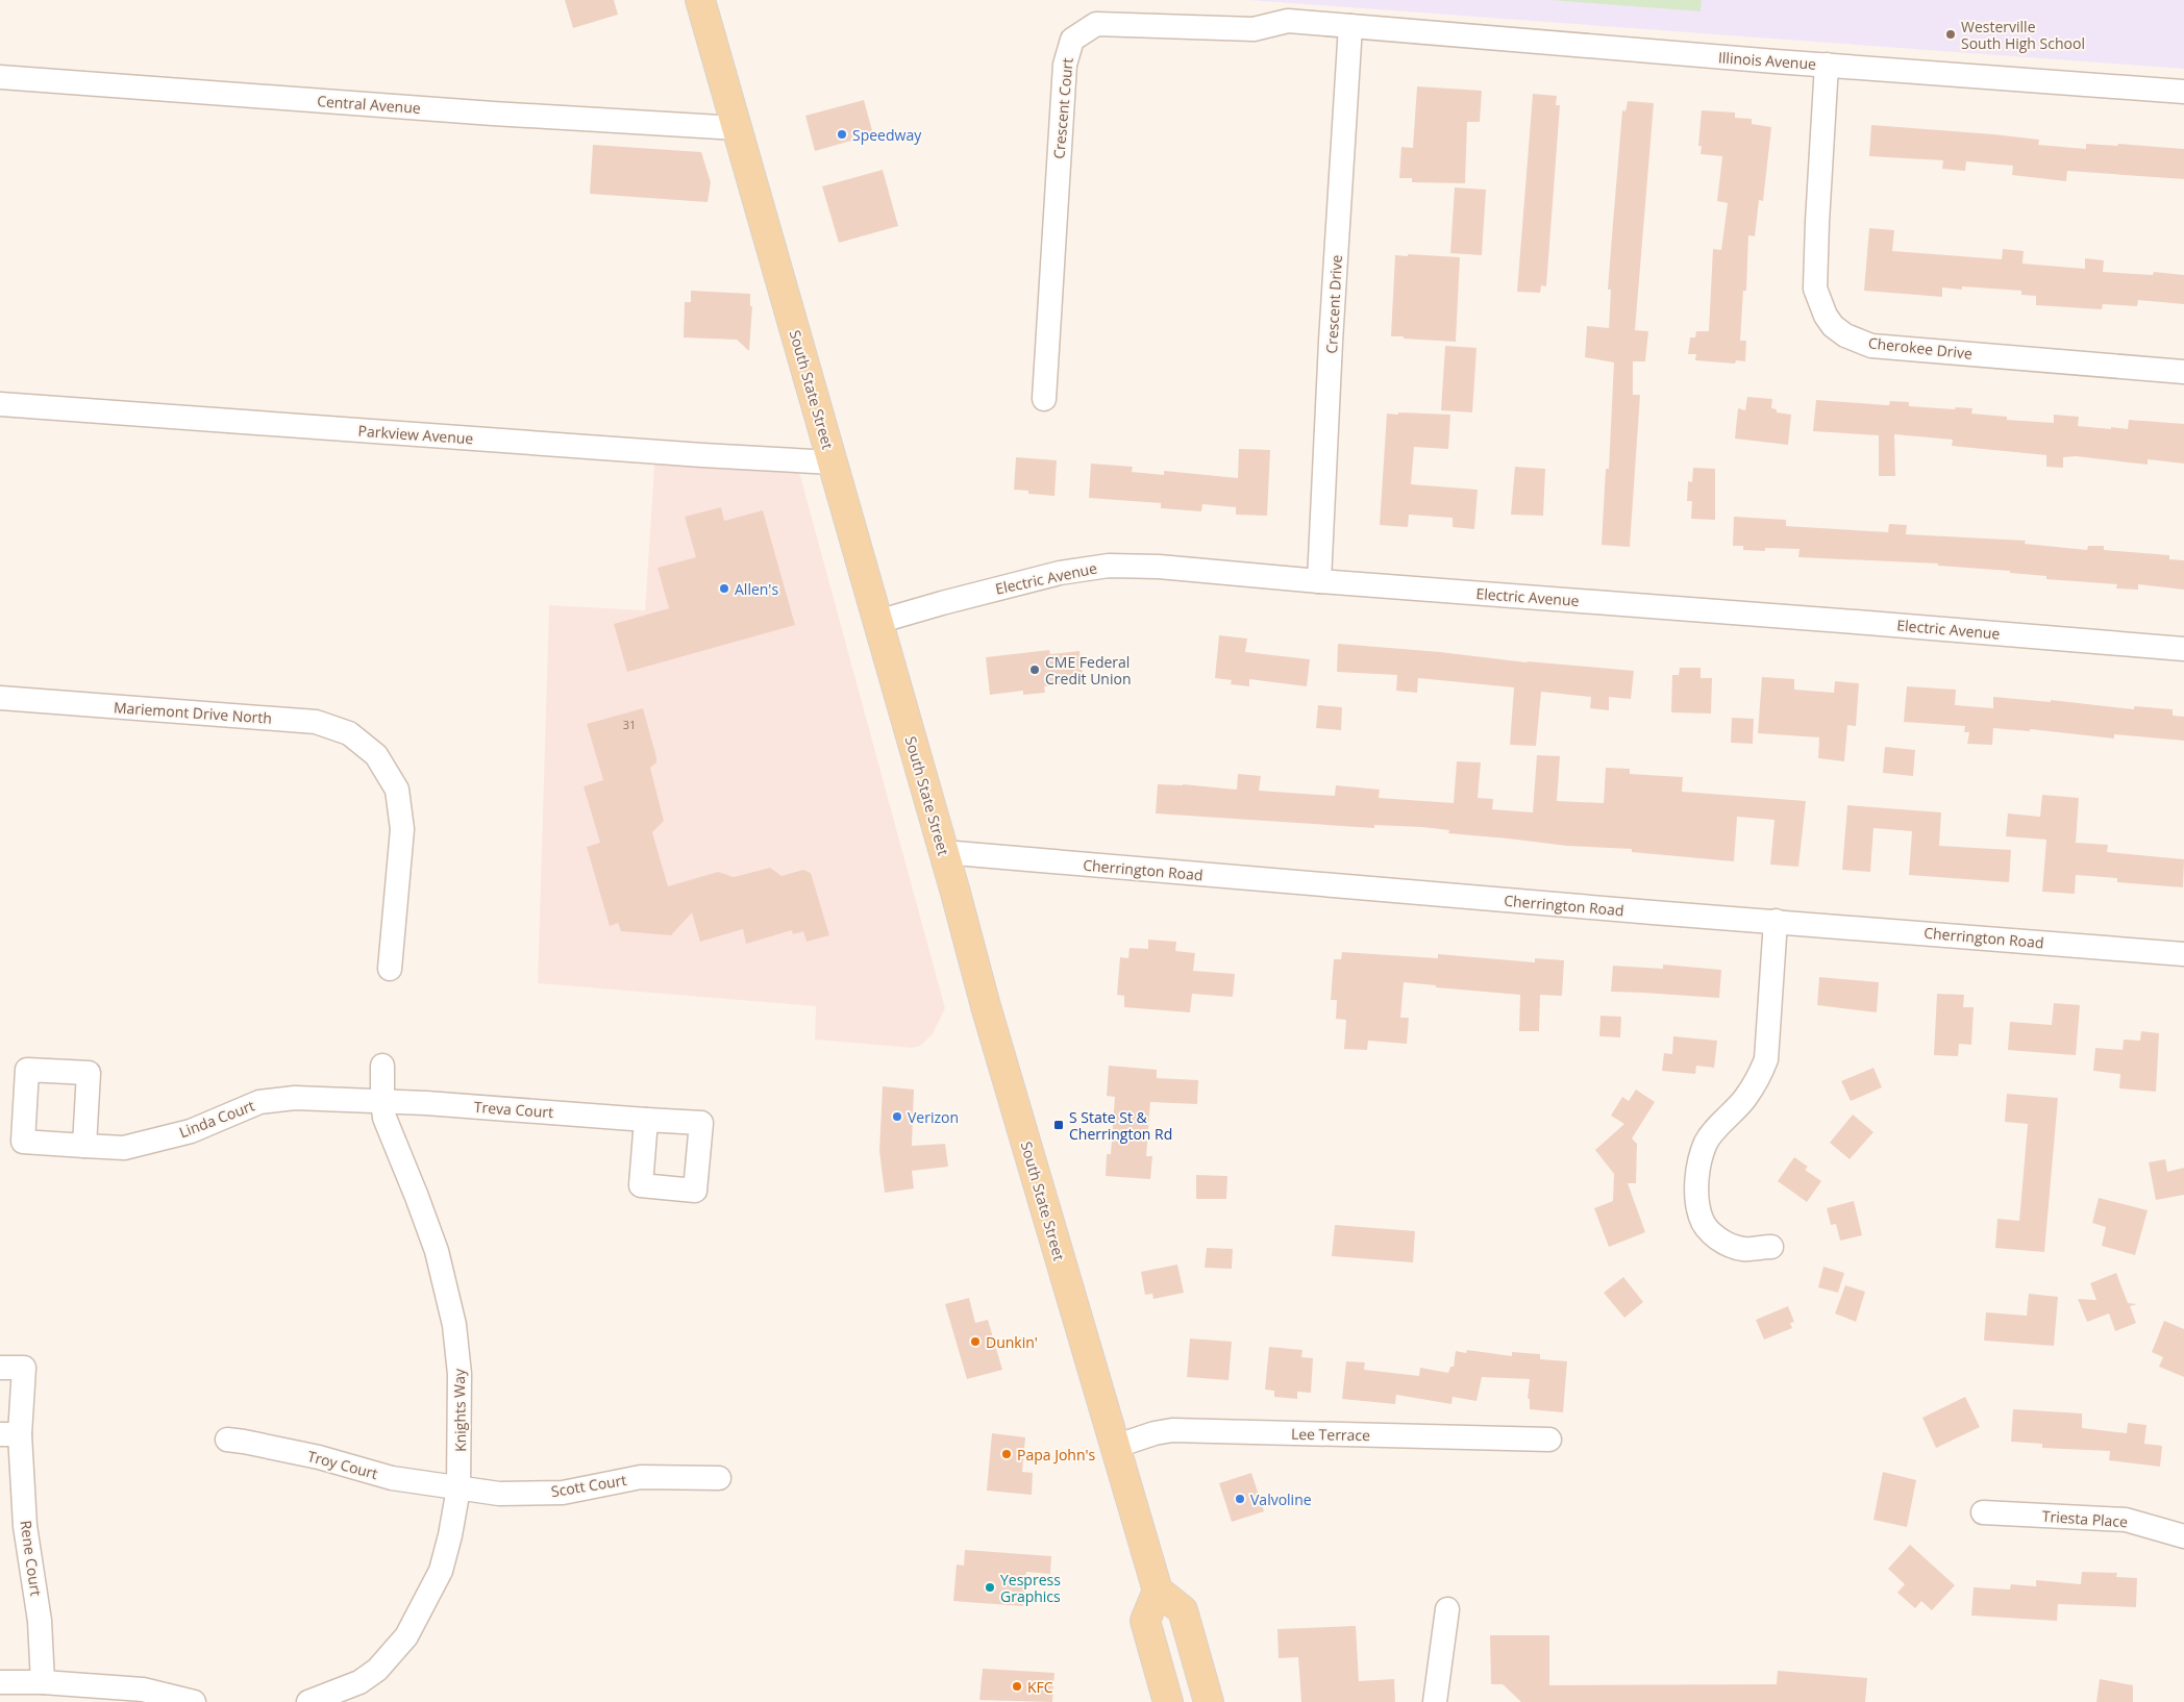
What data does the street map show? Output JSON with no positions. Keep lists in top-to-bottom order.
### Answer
{
  "streets": {
    "main road": ["South State Street"],
    "street": [
      "Illinois Avenue",
      "Central Avenue",
      "Crescent Court",
      "Crescent Drive",
      "Cherokee Drive",
      "Parkview Avenue",
      "Electric Avenue",
      "Mariemont Drive North",
      "Cherrington Road",
      "Treva Court",
      "Linda Court",
      "Knights Way",
      "Lee Terrace",
      "Troy Court",
      "Scott Court",
      "Triesta Place",
      "Rene Court"
    ]
  },
  "crossings": [
    ["Illinois Avenue", "Crescent Court"],
    ["Illinois Avenue", "Crescent Drive"],
    ["Illinois Avenue", "Cherokee Drive"],
    ["Central Avenue", "South State Street"],
    ["Crescent Court", "Crescent Drive"],
    ["Crescent Drive", "Electric Avenue"],
    ["South State Street", "Parkview Avenue"],
    ["South State Street", "Electric Avenue"],
    ["South State Street", "Cherrington Road"],
    ["South State Street", "Lee Terrace"],
    ["Treva Court", "Linda Court"],
    ["Treva Court", "Knights Way"],
    ["Linda Court", "Knights Way"],
    ["Knights Way", "Troy Court"],
    ["Knights Way", "Scott Court"],
    ["Troy Court", "Scott Court"]
  ],
  "places": {
    "other": [
      "Westerville South High School",
      "Speedway",
      "Allen's",
      "CME Federal Credit Union",
      "Verizon",
      "Dunkin'",
      "Papa John's",
      "Valvoline",
      "Yespress Graphics",
      "KFC"
    ],
    "transit": ["S State St & Cherrington Rd"]
  },
  "house_numbers": ["31"]
}
